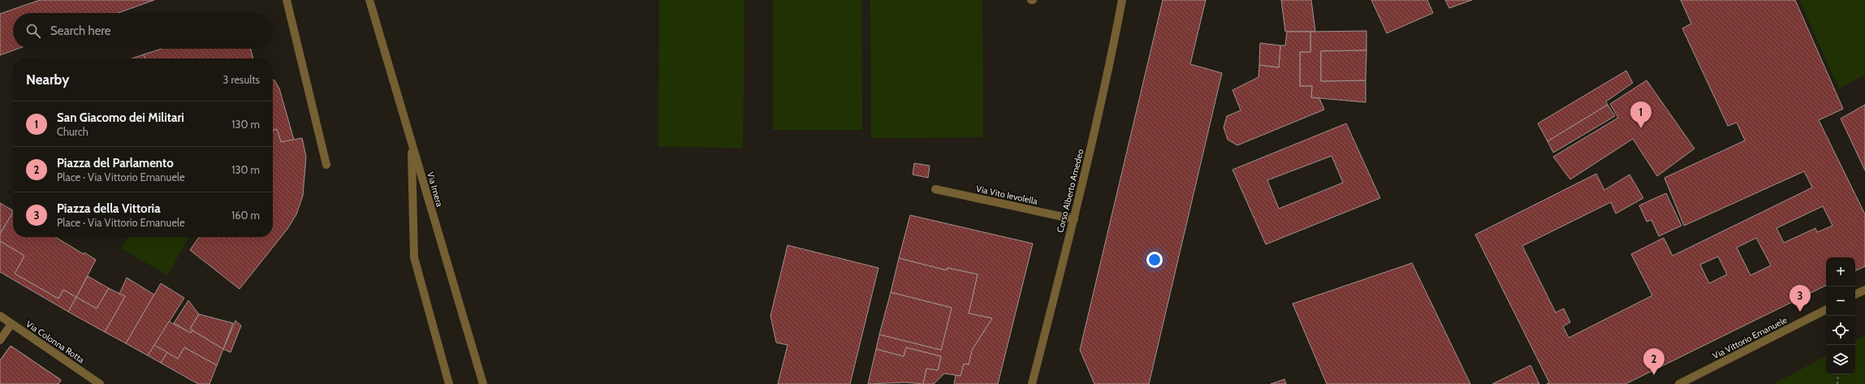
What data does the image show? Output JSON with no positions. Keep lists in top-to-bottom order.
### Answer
{
  "streets": {
    "street": [
      "Via Imera",
      "Corso Alberto Amedeo",
      "Via Vito Ievolella",
      "Via Vittorio Emanuele",
      "Via Colonna Rotta"
    ]
  },
  "crossings": [
    ["Corso Alberto Amedeo", "Via Vito Ievolella"]
  ],
  "page": {
    "search": "Search here",
    "heading": ["Nearby", "3 results"],
    "list": [
      {
        "mark": "1",
        "name": "San Giacomo dei Militari",
        "note": "Church",
        "value": "130 m"
      },
      {
        "mark": "2",
        "name": "Piazza del Parlamento",
        "note": "Place · Via Vittorio Emanuele",
        "value": "130 m"
      },
      {
        "mark": "3",
        "name": "Piazza della Vittoria",
        "note": "Place · Via Vittorio Emanuele",
        "value": "160 m"
      }
    ],
    "pins": ["1", "3", "2"],
    "map_buttons": ["+", "−"]
  }
}
